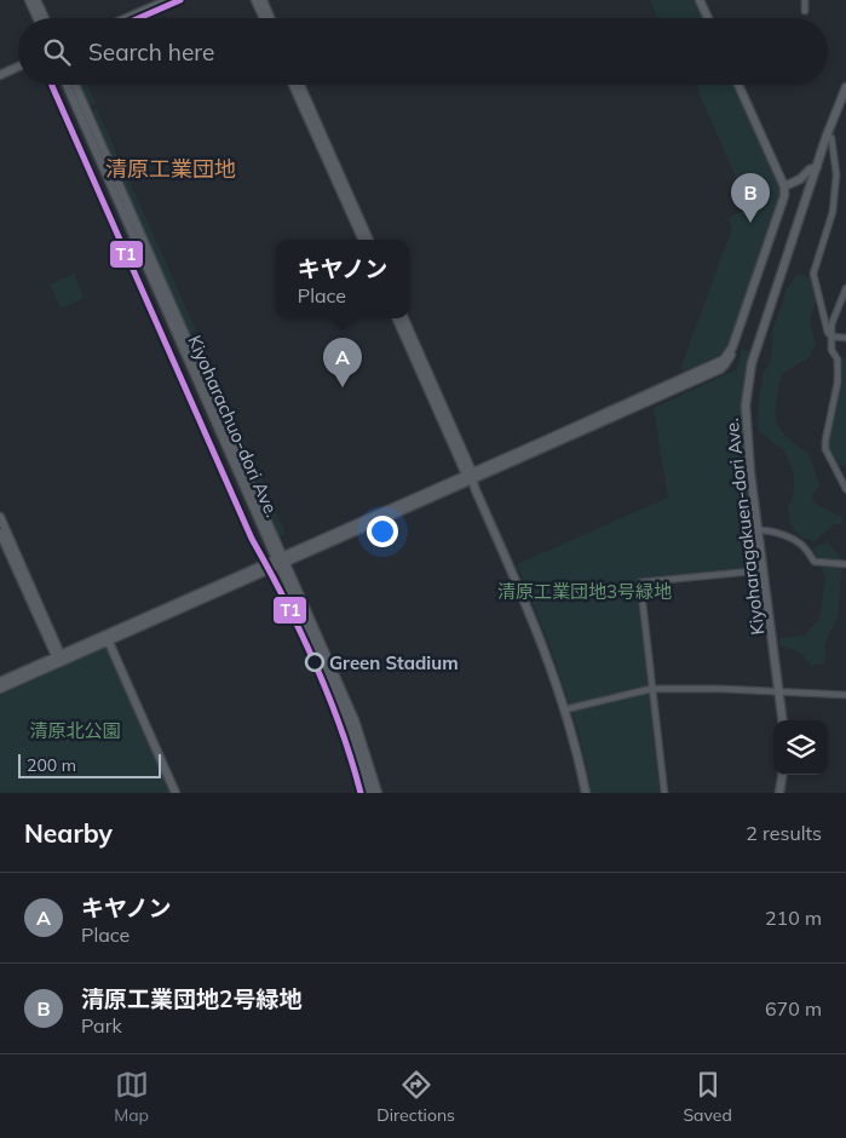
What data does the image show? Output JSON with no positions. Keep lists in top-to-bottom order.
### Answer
{
  "streets": {
    "street": ["Kiyoharachuo-dori Ave.", "Kiyoharagakuen-dori Ave."]
  },
  "districts": ["清原工業団地"],
  "parks": ["清原工業団地3号緑地", "清原北公園"],
  "places": ["Green Stadium"],
  "lines": ["transit line T1"],
  "scale_bar": "200 m",
  "page": {
    "search": "Search here",
    "pins": ["B", "A"],
    "popup": ["キヤノン", "Place"],
    "scale": "200 m",
    "heading": ["Nearby", "2 results"],
    "list": [
      {
        "mark": "A",
        "name": "キヤノン",
        "note": "Place",
        "value": "210 m"
      },
      {
        "mark": "B",
        "name": "清原工業団地2号緑地",
        "note": "Park",
        "value": "670 m"
      }
    ],
    "nav": ["Map", "Directions", "Saved"]
  }
}
